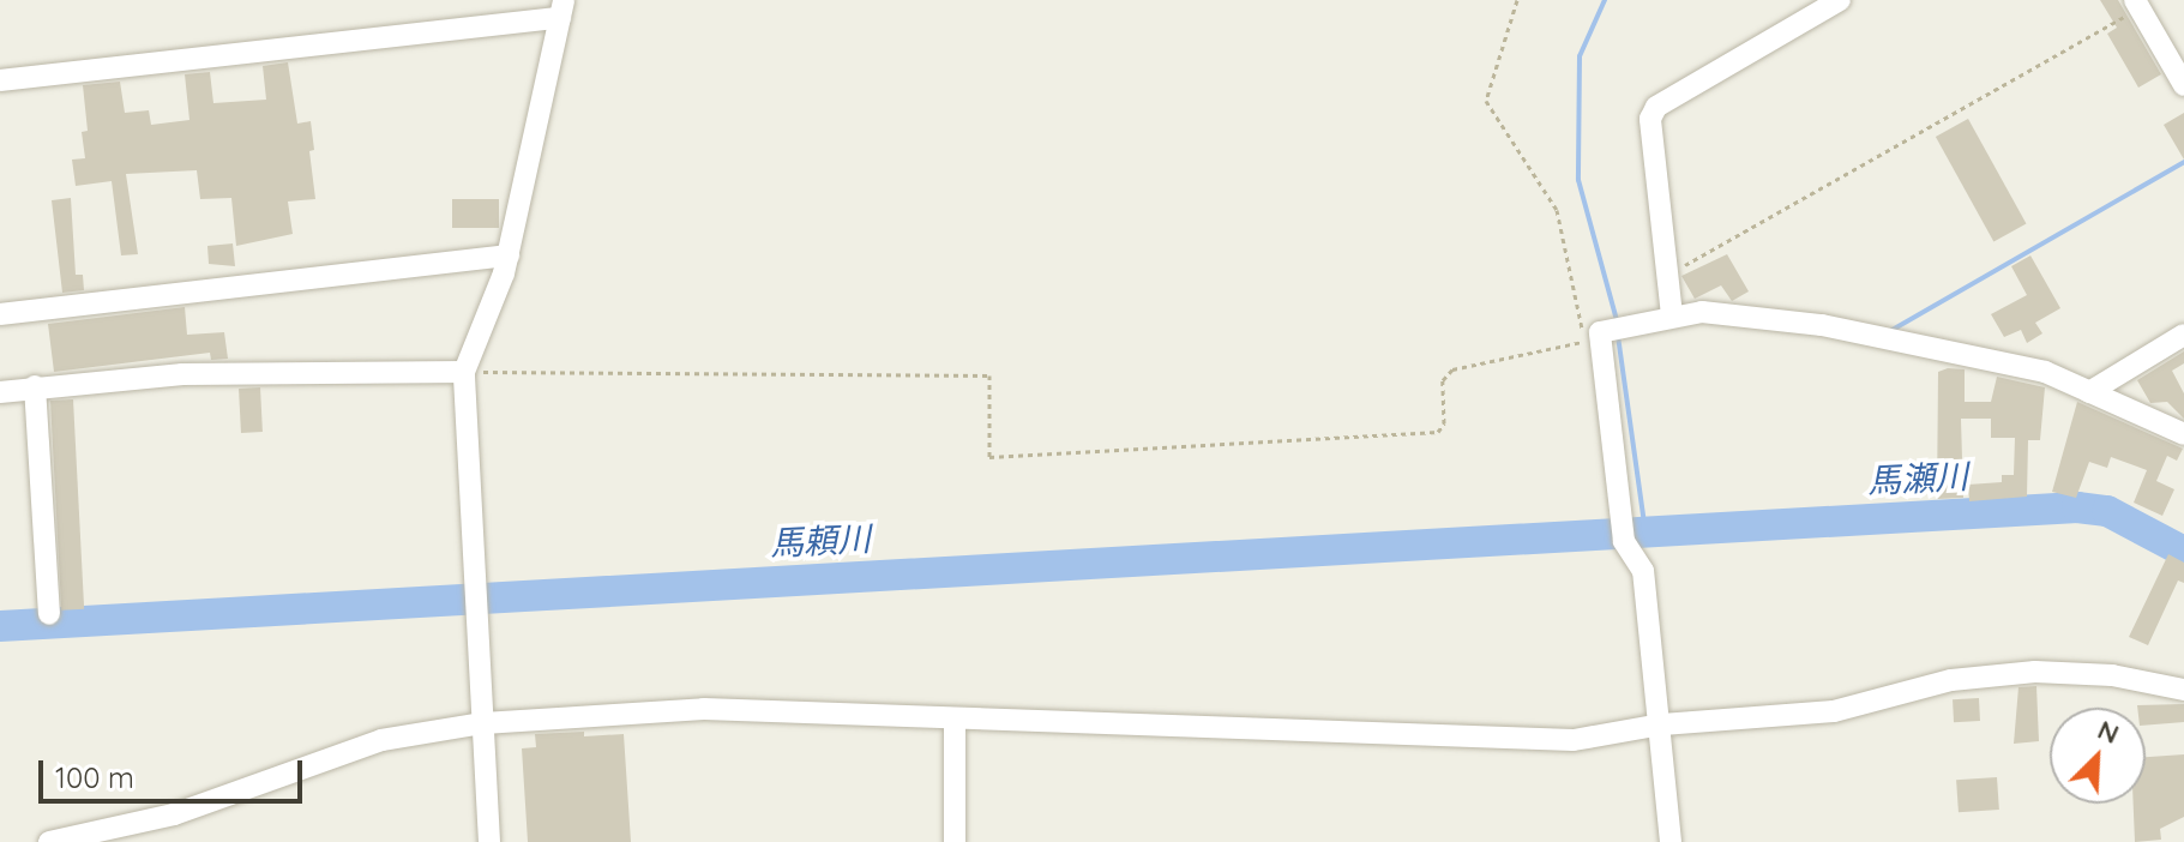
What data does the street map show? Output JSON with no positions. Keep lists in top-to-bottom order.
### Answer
{
  "water": ["馬瀬川", "馬頼川"],
  "scale_bar": "100 m",
  "north": "top right"
}
